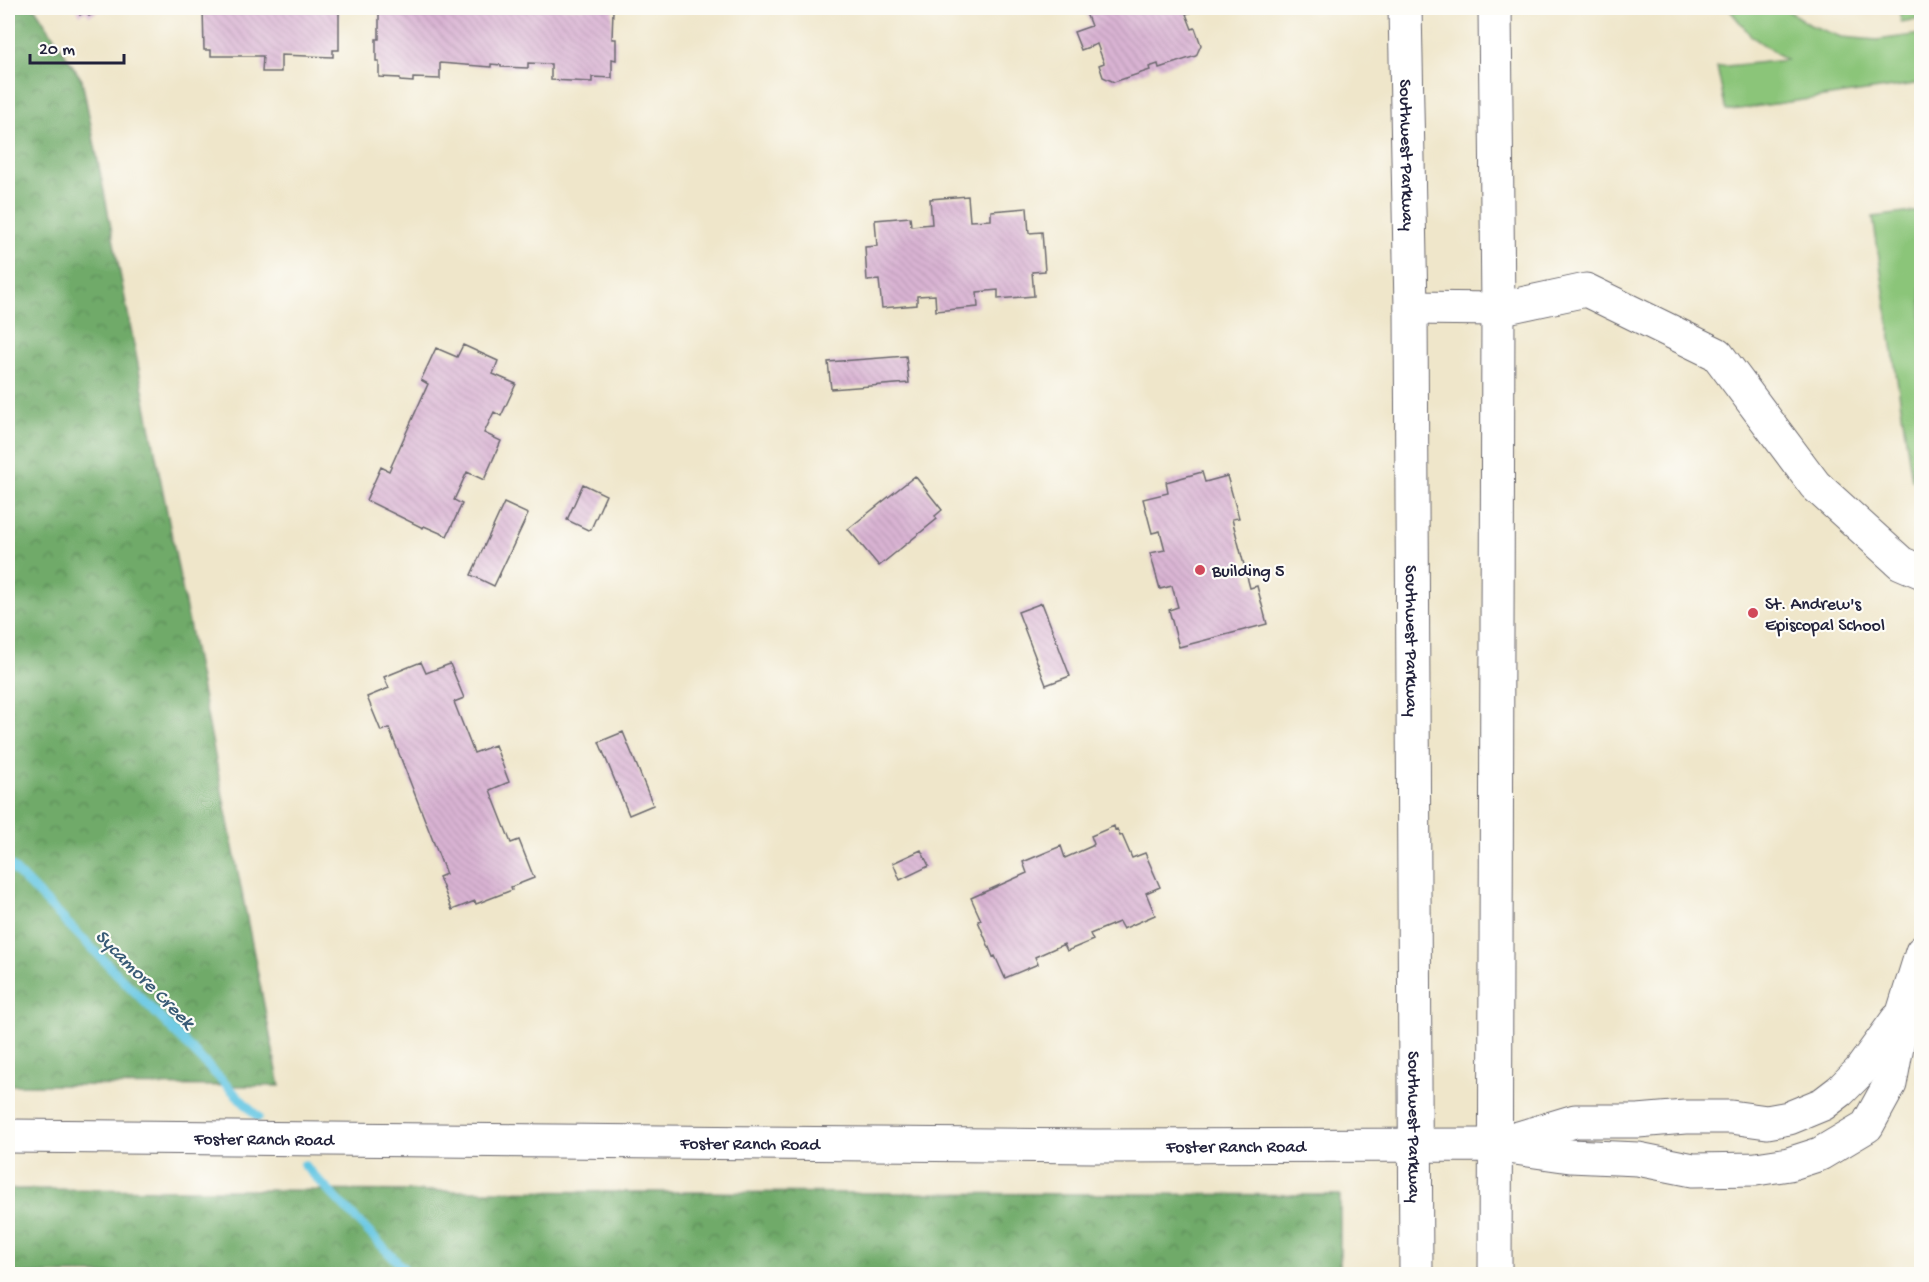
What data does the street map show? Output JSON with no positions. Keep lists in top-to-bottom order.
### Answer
{
  "streets": {
    "main road": ["Southwest Parkway", "Foster Ranch Road"]
  },
  "crossings": [
    ["Southwest Parkway", "Foster Ranch Road"]
  ],
  "water": ["Sycamore Creek"],
  "places": ["Building 5", "St. Andrew's Episcopal School"],
  "scale_bar": "20 m"
}
